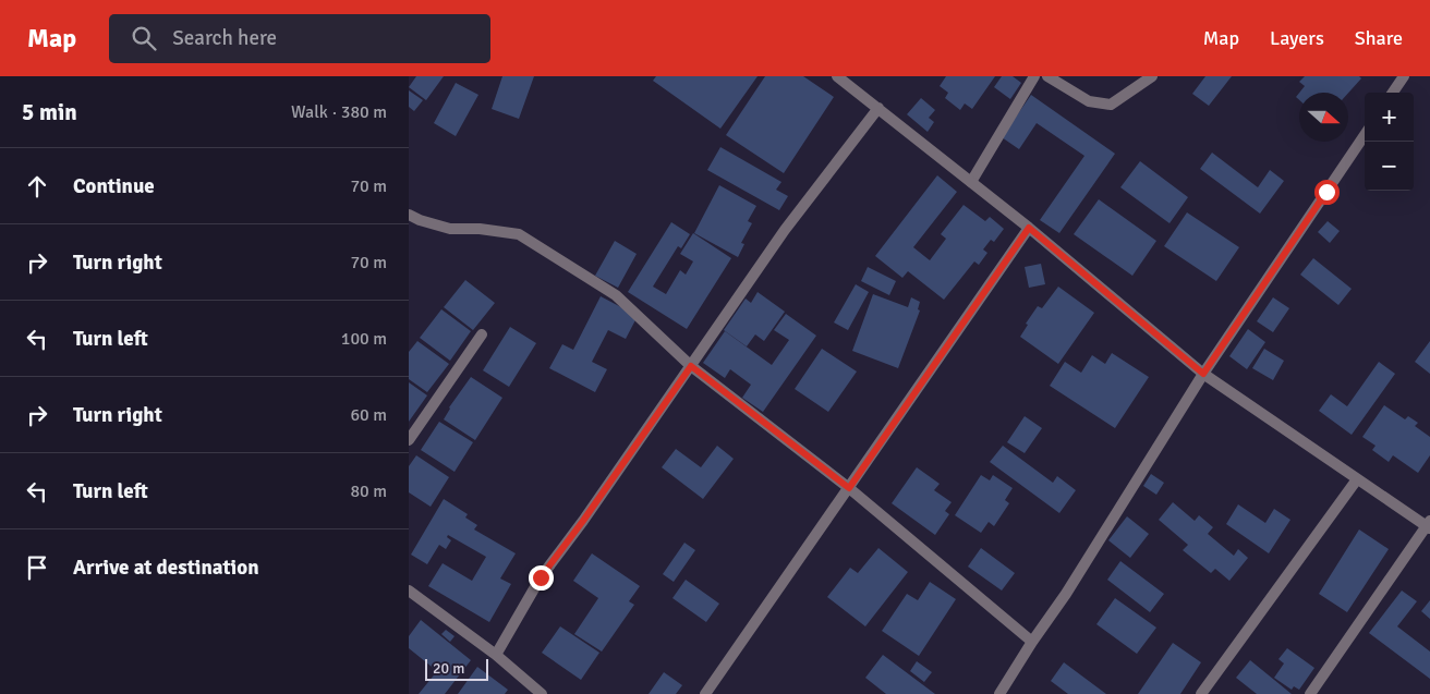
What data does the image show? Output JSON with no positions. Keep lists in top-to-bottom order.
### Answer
{
  "scale_bar": "20 m",
  "north": "right",
  "page": {
    "header": "Map",
    "search": "Search here",
    "nav": ["Map", "Layers", "Share"],
    "heading": ["5 min", "Walk · 380 m"],
    "map_buttons": ["+", "−"],
    "list": [
      ["Continue", "70 m"],
      ["Turn right", "70 m"],
      ["Turn left", "100 m"],
      ["Turn right", "60 m"],
      ["Turn left", "80 m"],
      "Arrive at destination"
    ],
    "scale": "20 m"
  }
}
